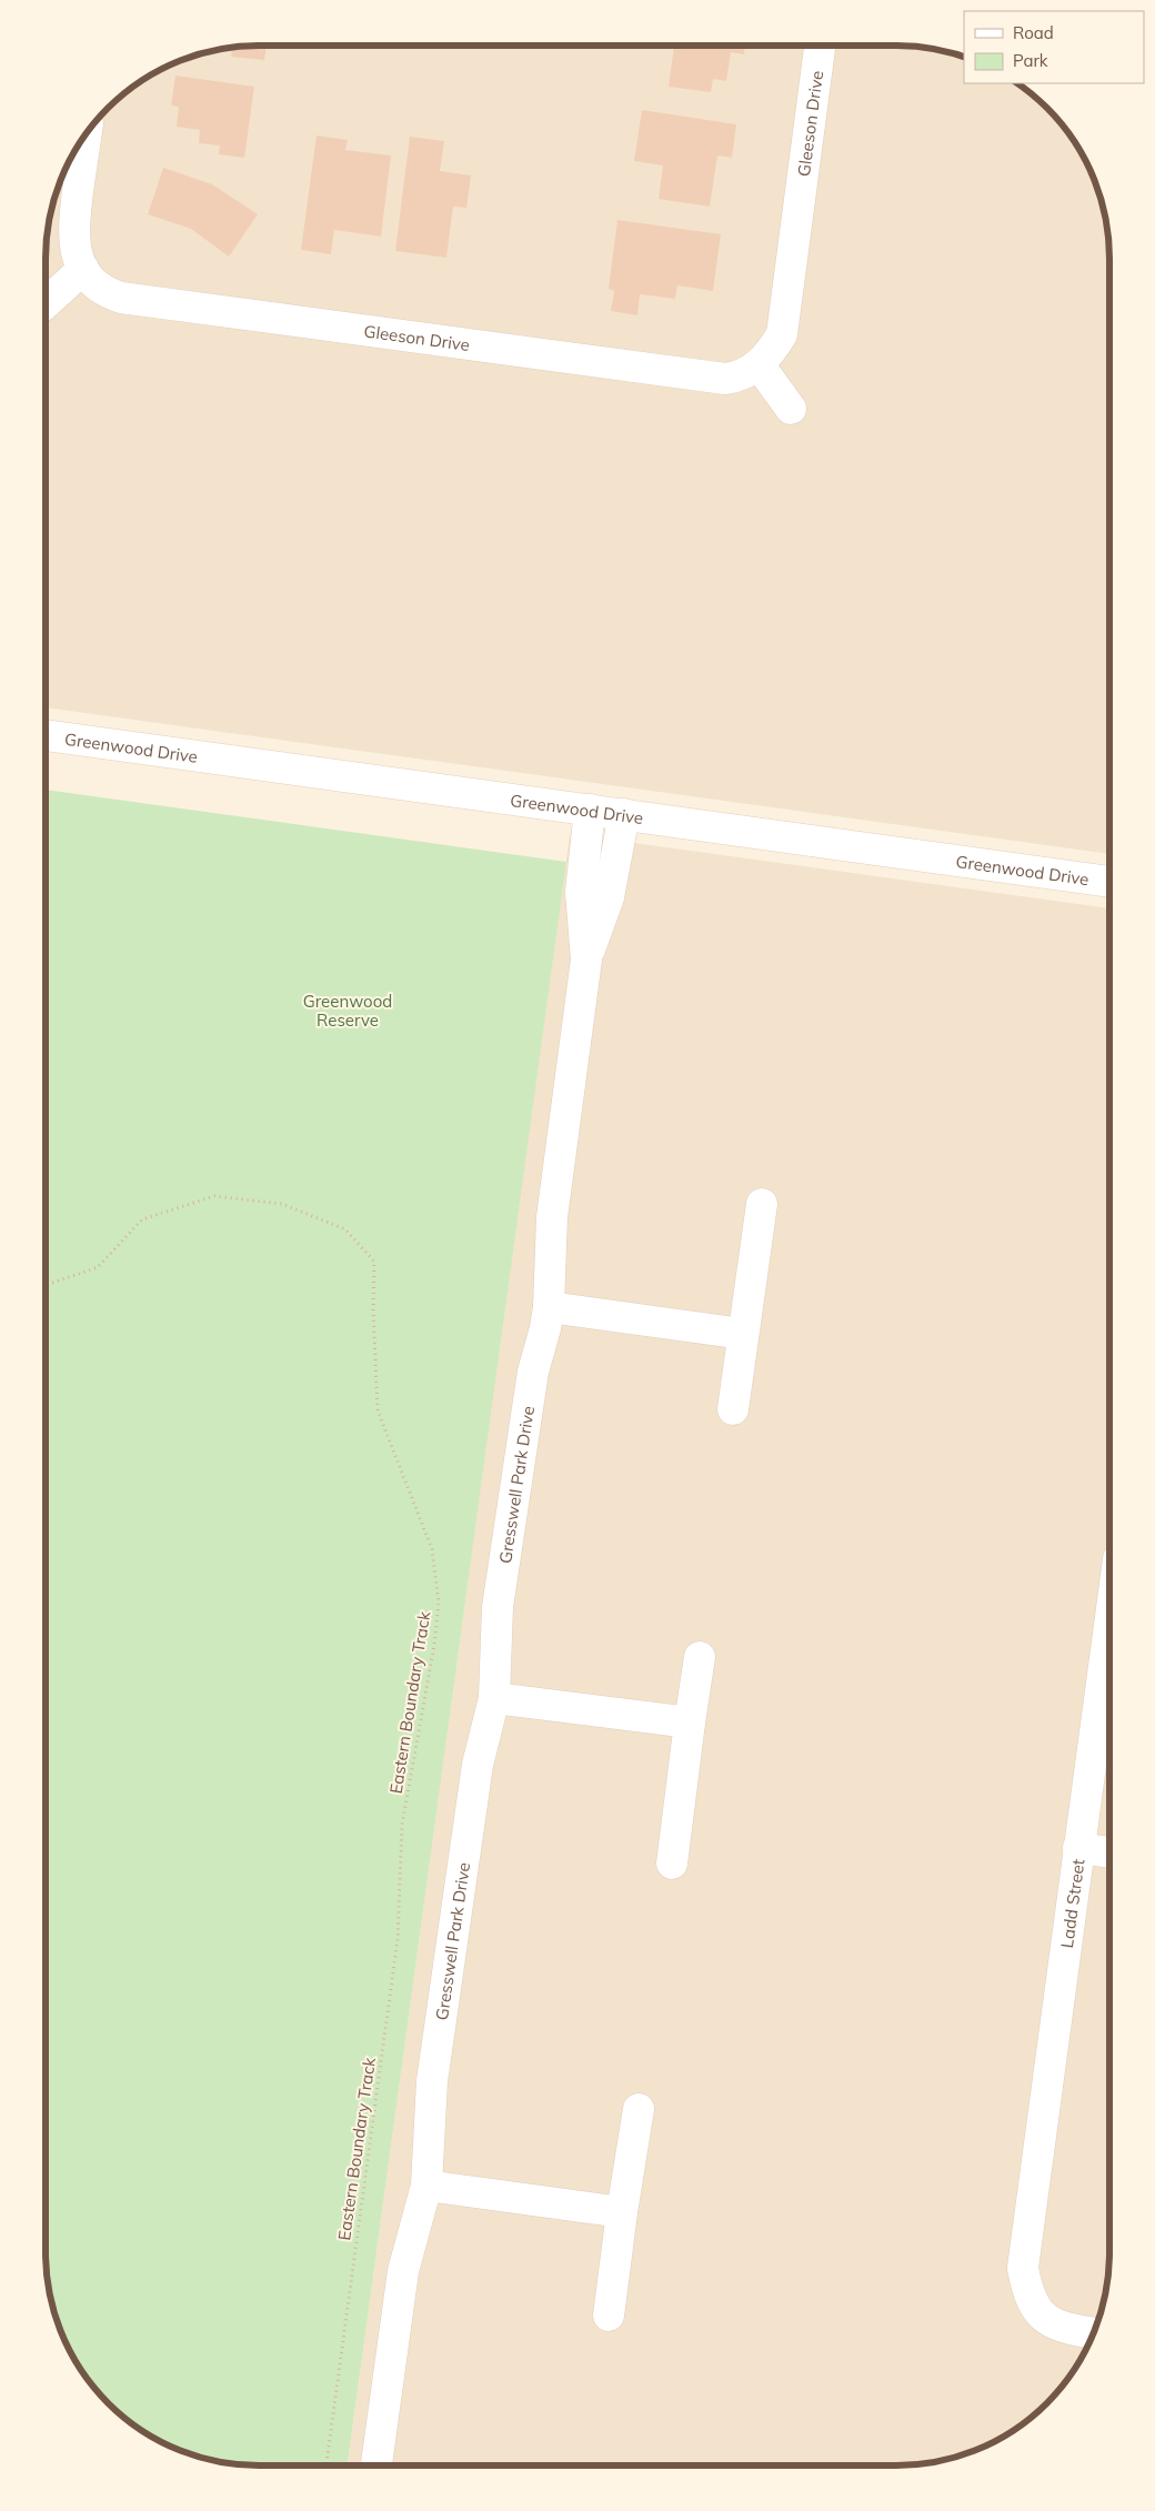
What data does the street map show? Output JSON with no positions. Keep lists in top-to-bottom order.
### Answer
{
  "streets": {
    "street": [
      "Gleeson Drive",
      "Greenwood Drive",
      "Gresswell Park Drive",
      "Ladd Street"
    ],
    "path": ["Eastern Boundary Track"]
  },
  "crossings": [
    ["Greenwood Drive", "Gresswell Park Drive"]
  ],
  "parks": ["Greenwood Reserve"],
  "legend": ["Road", "Park"]
}
